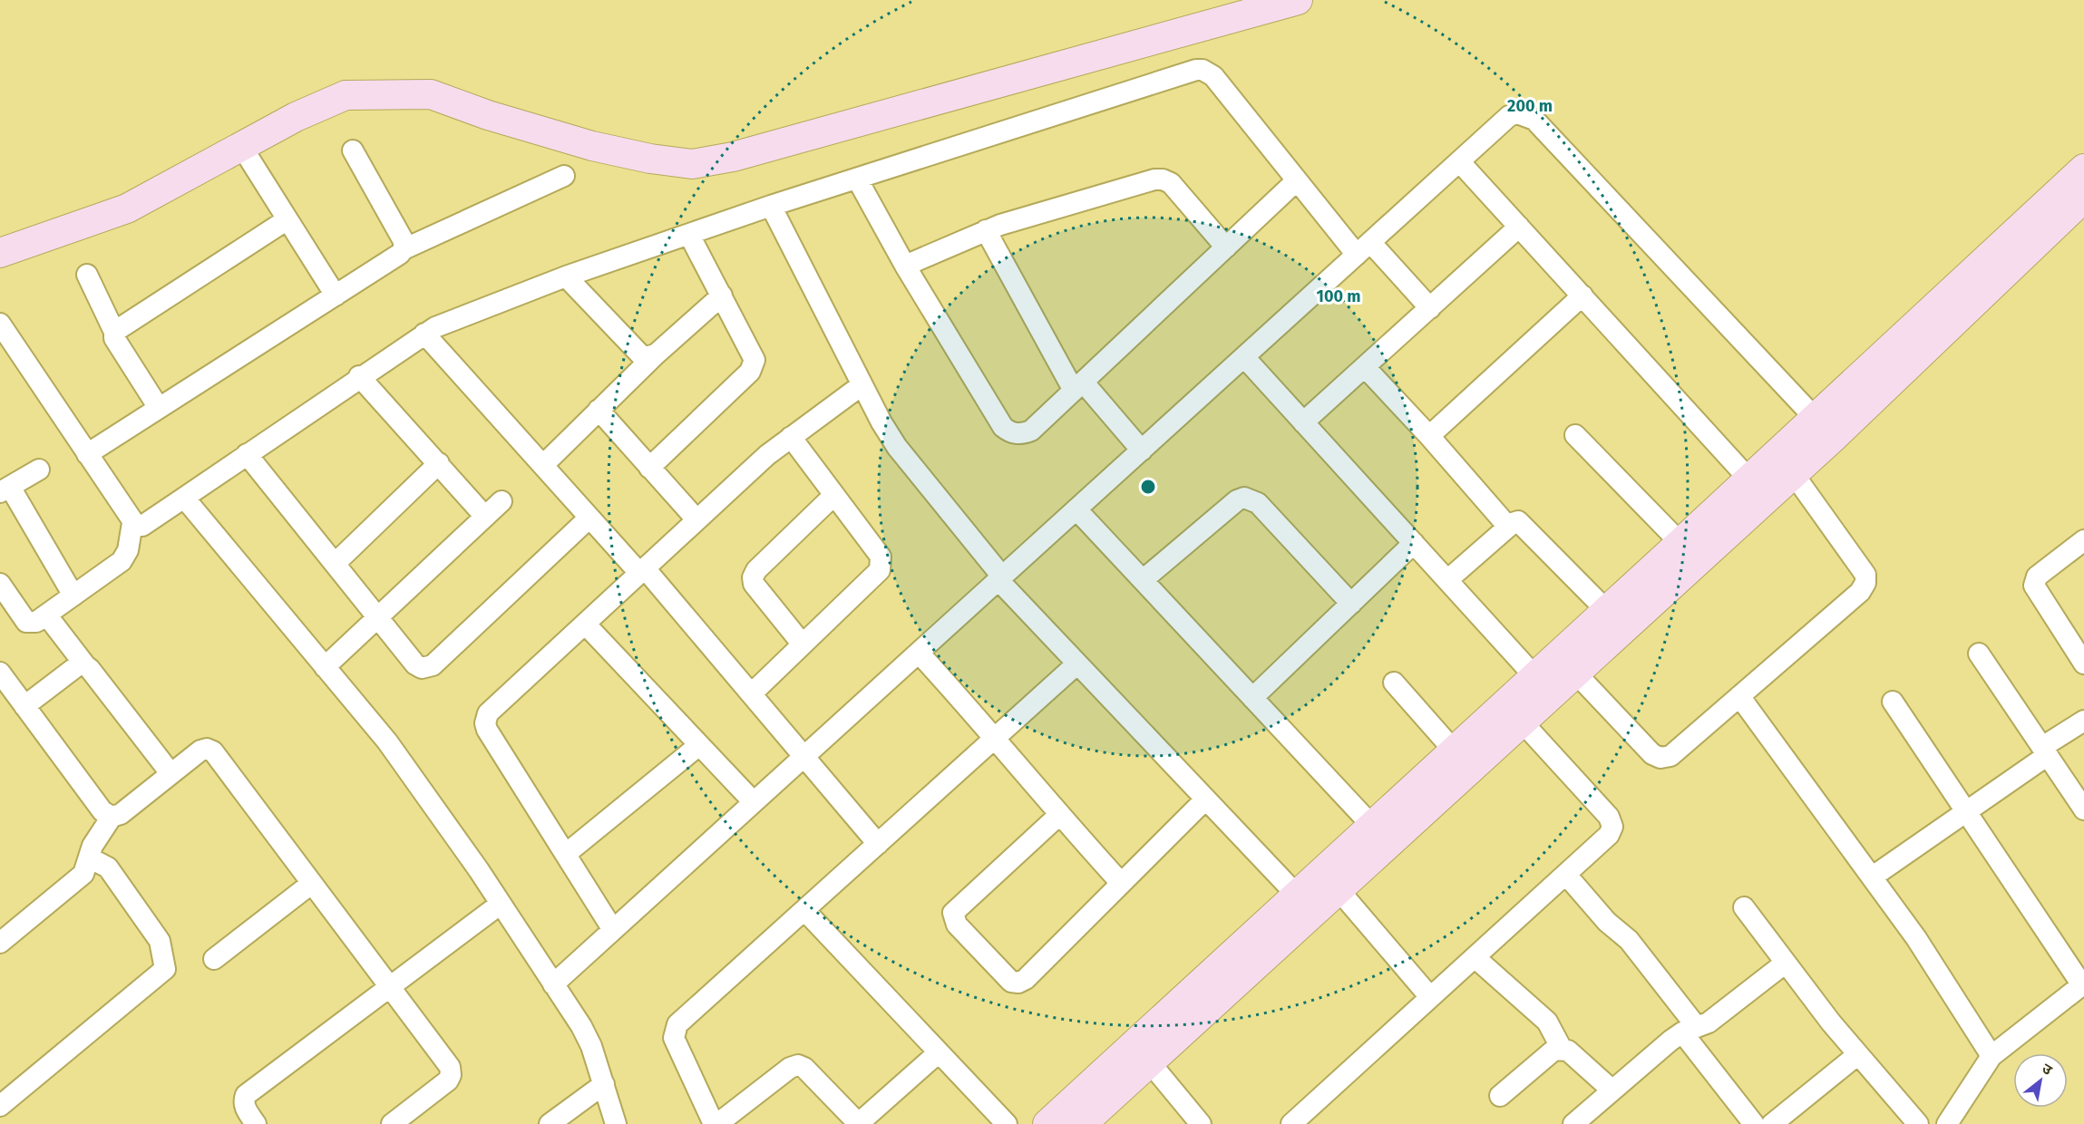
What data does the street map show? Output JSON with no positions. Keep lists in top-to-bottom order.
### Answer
{
  "north": "top right",
  "rings": ["200 m", "100 m"]
}
